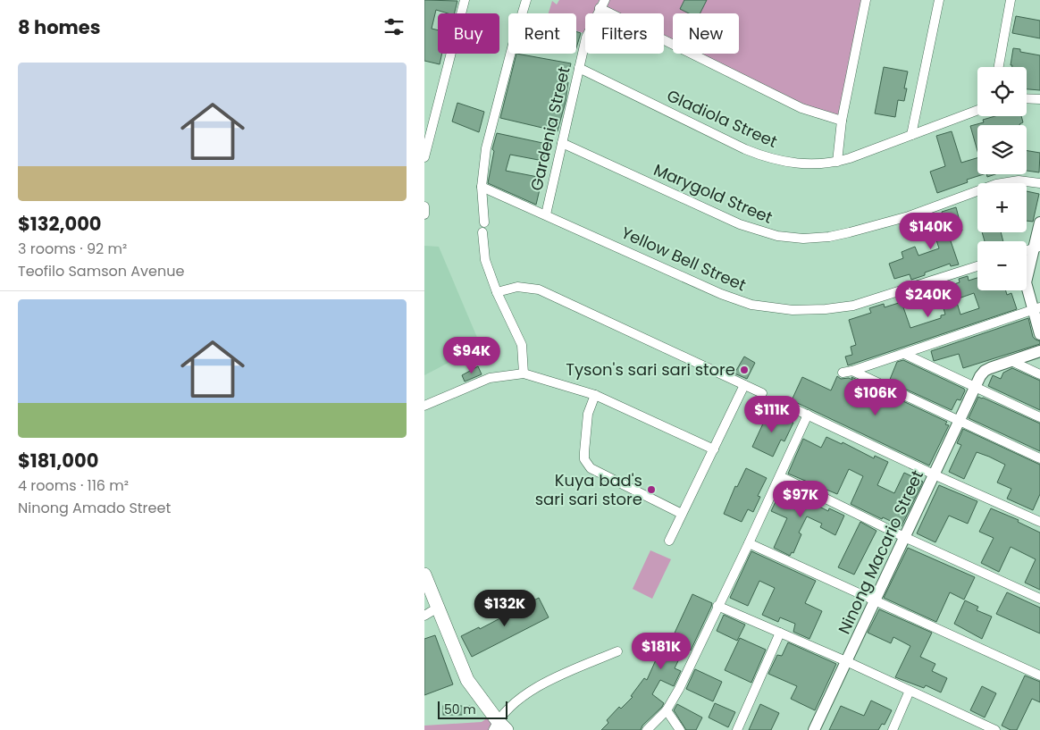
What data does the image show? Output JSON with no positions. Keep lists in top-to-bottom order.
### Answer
{
  "streets": {
    "street": [
      "Gladiola Street",
      "Gardenia Street",
      "Marygold Street",
      "Yellow Bell Street",
      "Ninong Macario Street"
    ]
  },
  "crossings": [
    ["Gladiola Street", "Gardenia Street"],
    ["Gardenia Street", "Marygold Street"],
    ["Gardenia Street", "Yellow Bell Street"]
  ],
  "places": ["Tyson's sari sari store", "Kuya bad's sari sari store"],
  "scale_bar": "50 m",
  "page": {
    "heading": "8 homes",
    "chip": [
      "Buy",
      "Rent",
      "Filters",
      "New"
    ],
    "list": [
      {
        "name": "$132,000",
        "note": "3 rooms · 92 m² · Teofilo Samson Avenue"
      },
      {
        "name": "$181,000",
        "note": "4 rooms · 116 m² · Ninong Amado Street"
      }
    ],
    "map_buttons": ["+", "−"],
    "price": [
      "$140K",
      "$240K",
      "$94K",
      "$106K",
      "$111K",
      "$97K",
      "$132K",
      "$181K"
    ],
    "scale": "50 m"
  }
}
